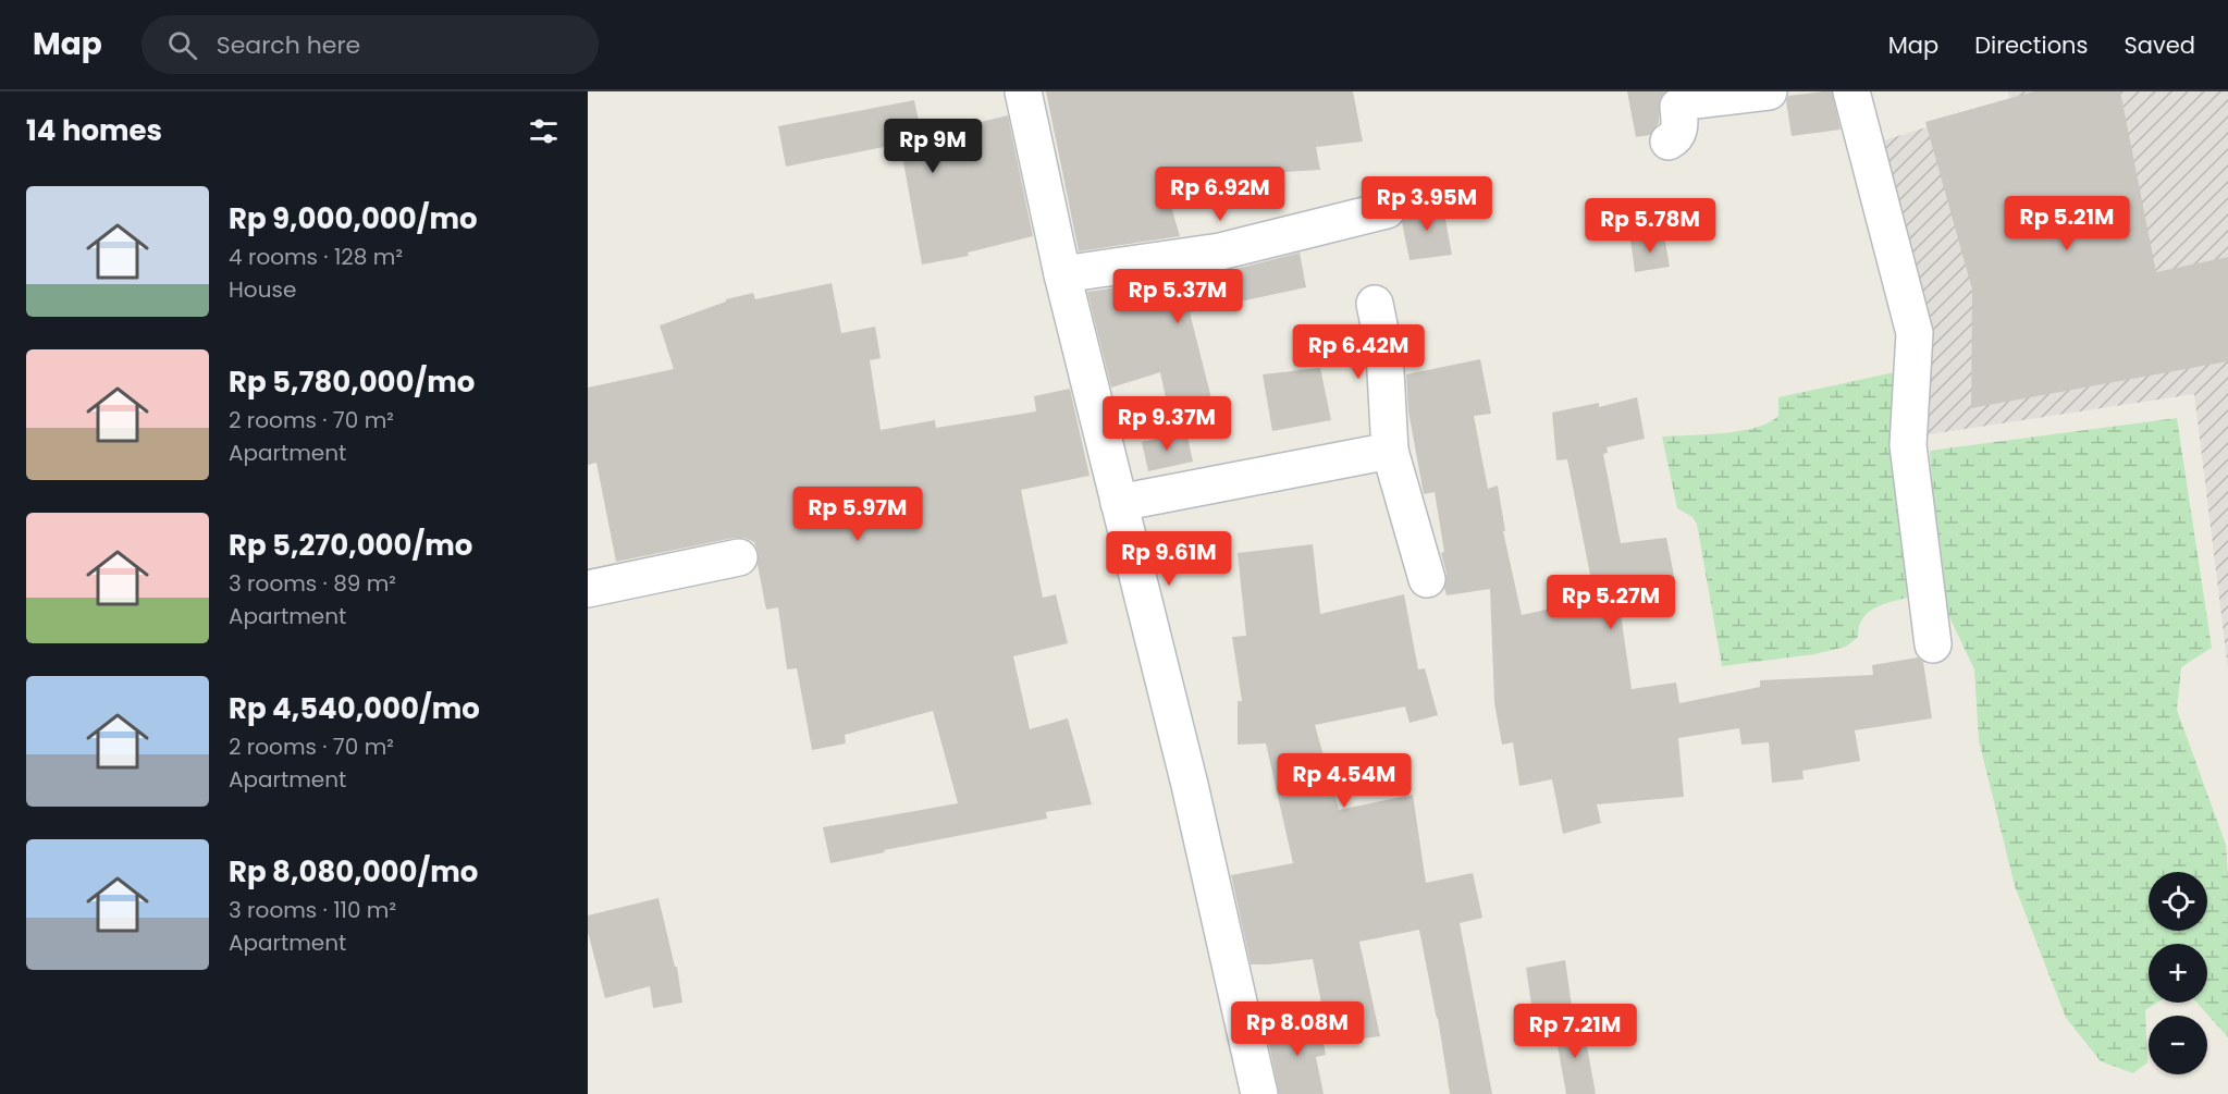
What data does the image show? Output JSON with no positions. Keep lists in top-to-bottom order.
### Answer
{
  "page": {
    "header": "Map",
    "search": "Search here",
    "nav": ["Map", "Directions", "Saved"],
    "heading": "14 homes",
    "price": [
      "Rp 9M",
      "Rp 6.92M",
      "Rp 3.95M",
      "Rp 5.21M",
      "Rp 5.78M",
      "Rp 5.37M",
      "Rp 6.42M",
      "Rp 9.37M",
      "Rp 5.97M",
      "Rp 9.61M",
      "Rp 5.27M",
      "Rp 4.54M",
      "Rp 8.08M",
      "Rp 7.21M"
    ],
    "list": [
      {
        "name": "Rp 9,000,000/mo",
        "note": "4 rooms · 128 m² · House"
      },
      {
        "name": "Rp 5,780,000/mo",
        "note": "2 rooms · 70 m² · Apartment"
      },
      {
        "name": "Rp 5,270,000/mo",
        "note": "3 rooms · 89 m² · Apartment"
      },
      {
        "name": "Rp 4,540,000/mo",
        "note": "2 rooms · 70 m² · Apartment"
      },
      {
        "name": "Rp 8,080,000/mo",
        "note": "3 rooms · 110 m² · Apartment"
      }
    ],
    "map_buttons": ["+", "−"]
  }
}
